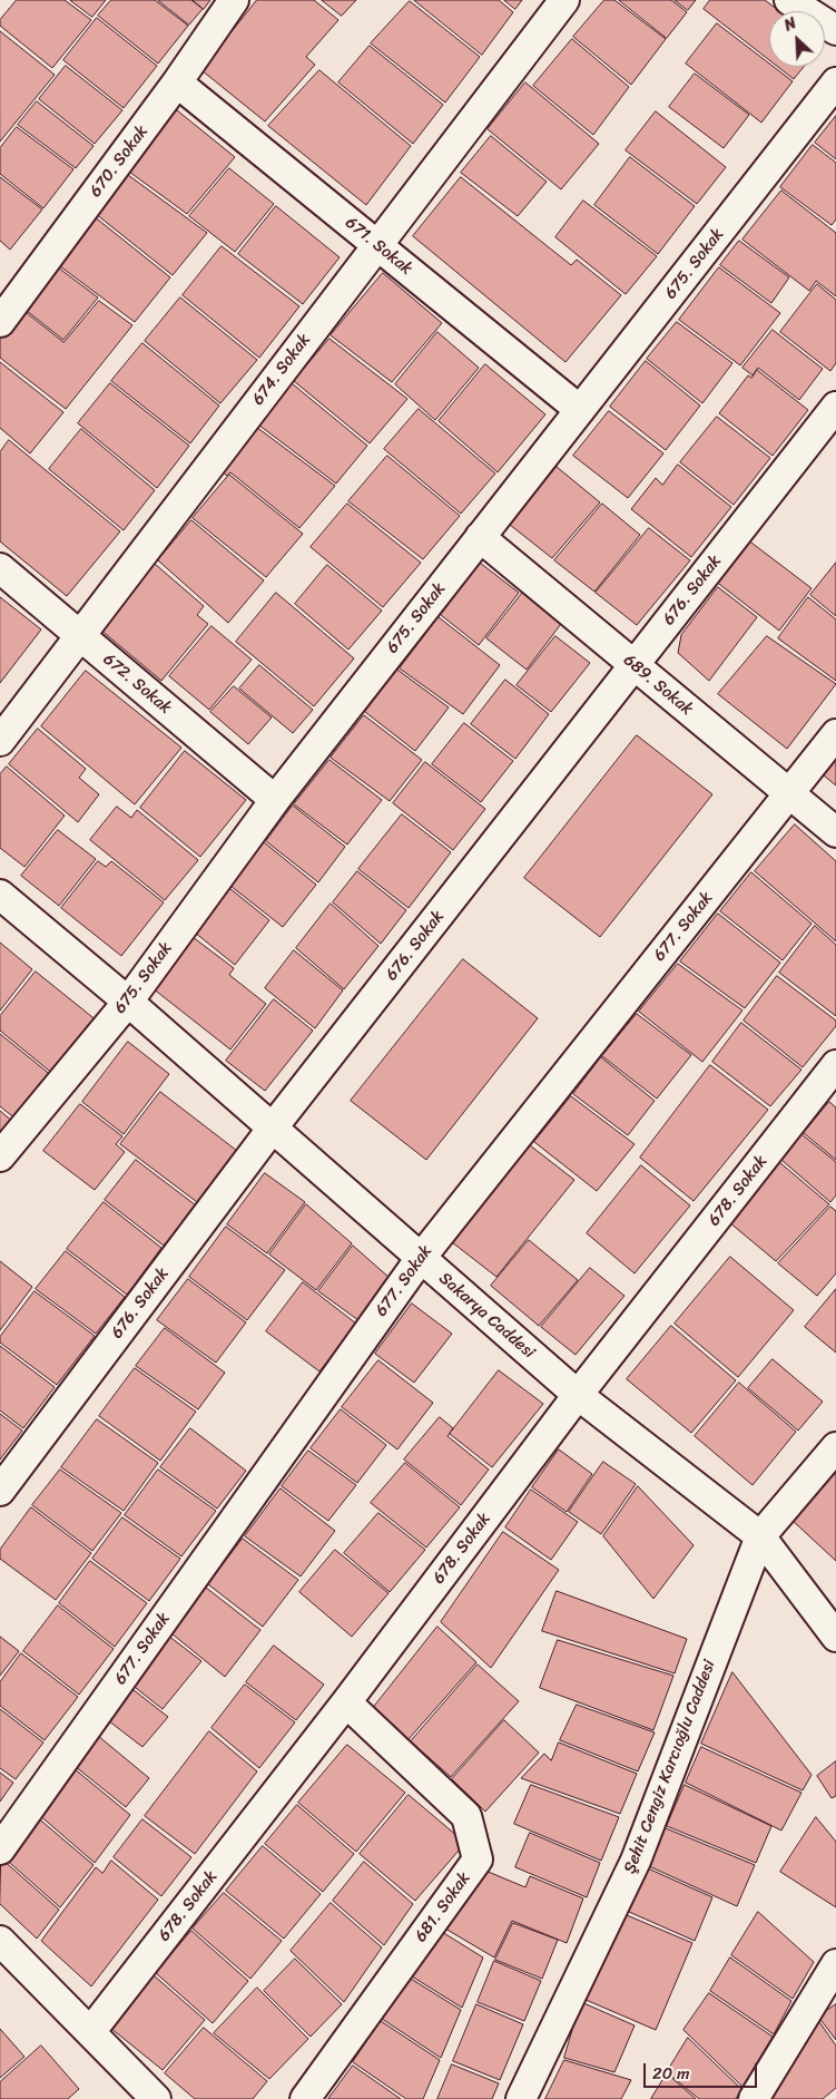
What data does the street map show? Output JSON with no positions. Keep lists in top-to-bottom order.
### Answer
{
  "streets": {
    "street": [
      "670. Sokak",
      "671. Sokak",
      "675. Sokak",
      "674. Sokak",
      "676. Sokak",
      "672. Sokak",
      "689. Sokak",
      "677. Sokak",
      "678. Sokak",
      "Sakarya Caddesi",
      "Şehit Cengiz Karcıoğlu Caddesi",
      "681. Sokak"
    ]
  },
  "crossings": [
    ["670. Sokak", "671. Sokak"],
    ["671. Sokak", "675. Sokak"],
    ["671. Sokak", "674. Sokak"],
    ["675. Sokak", "672. Sokak"],
    ["675. Sokak", "689. Sokak"],
    ["675. Sokak", "Sakarya Caddesi"],
    ["674. Sokak", "672. Sokak"],
    ["676. Sokak", "689. Sokak"],
    ["676. Sokak", "Sakarya Caddesi"],
    ["689. Sokak", "677. Sokak"],
    ["677. Sokak", "Sakarya Caddesi"],
    ["678. Sokak", "Sakarya Caddesi"],
    ["678. Sokak", "681. Sokak"],
    ["Sakarya Caddesi", "Şehit Cengiz Karcıoğlu Caddesi"]
  ],
  "scale_bar": "20 m",
  "north": "top left"
}
